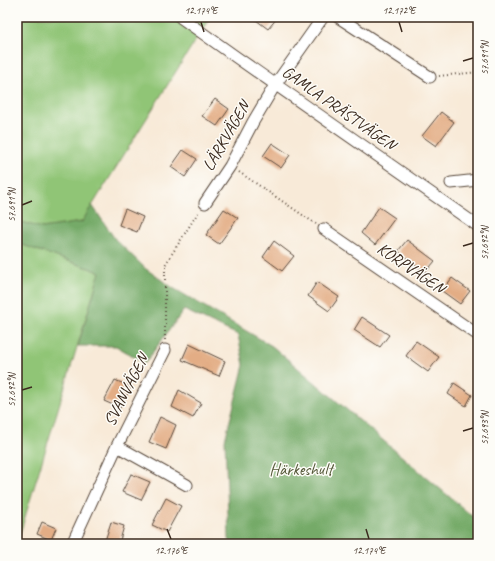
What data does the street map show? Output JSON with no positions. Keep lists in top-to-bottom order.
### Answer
{
  "streets": {
    "street": [
      "GAMLA PRÄSTVÄGEN",
      "LÄRKVÄGEN",
      "KORPVÄGEN",
      "SVANVÄGEN"
    ]
  },
  "crossings": [
    ["GAMLA PRÄSTVÄGEN", "LÄRKVÄGEN"]
  ],
  "parks": ["Härkeshult"],
  "coordinates": [
    "12.174°E",
    "12.172°E",
    "57.691°N",
    "57.692°N",
    "57.693°N",
    "12.176°E"
  ]
}
